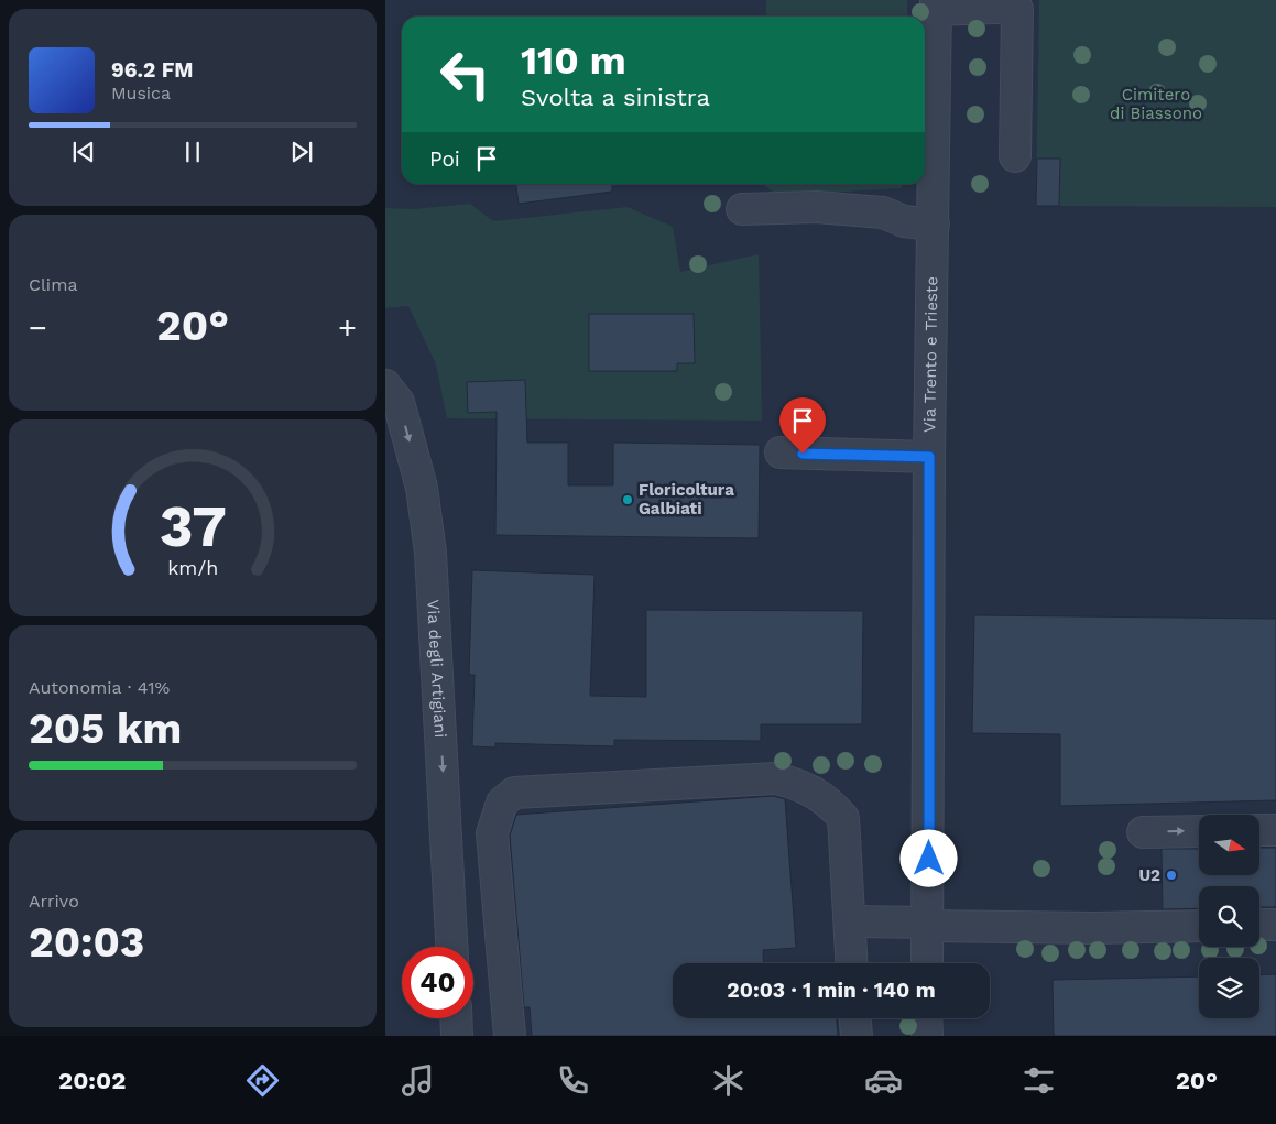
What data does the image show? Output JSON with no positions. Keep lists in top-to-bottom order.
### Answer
{
  "streets": {
    "street": ["Via Trento e Trieste", "Via degli Artigiani"]
  },
  "one_way": ["Via degli Artigiani"],
  "parks": ["Cimitero di Biassono"],
  "places": ["Floricoltura Galbiati", "U2"],
  "north": "right",
  "page": {
    "turn": ["110 m", "Svolta a sinistra"],
    "song": ["96.2 FM", "Musica"],
    "then": "Poi",
    "tile": [
      "Clima",
      ["Autonomia · 41%", "205 km"],
      ["Arrivo", "20:03"]
    ],
    "heat": ["−", "20°", "+"],
    "limit": "40",
    "trip": "20:03 · 1 min · 140 m",
    "tabs": ["20:02", "20°"],
    "gauge": ["37", "km/h"]
  }
}
